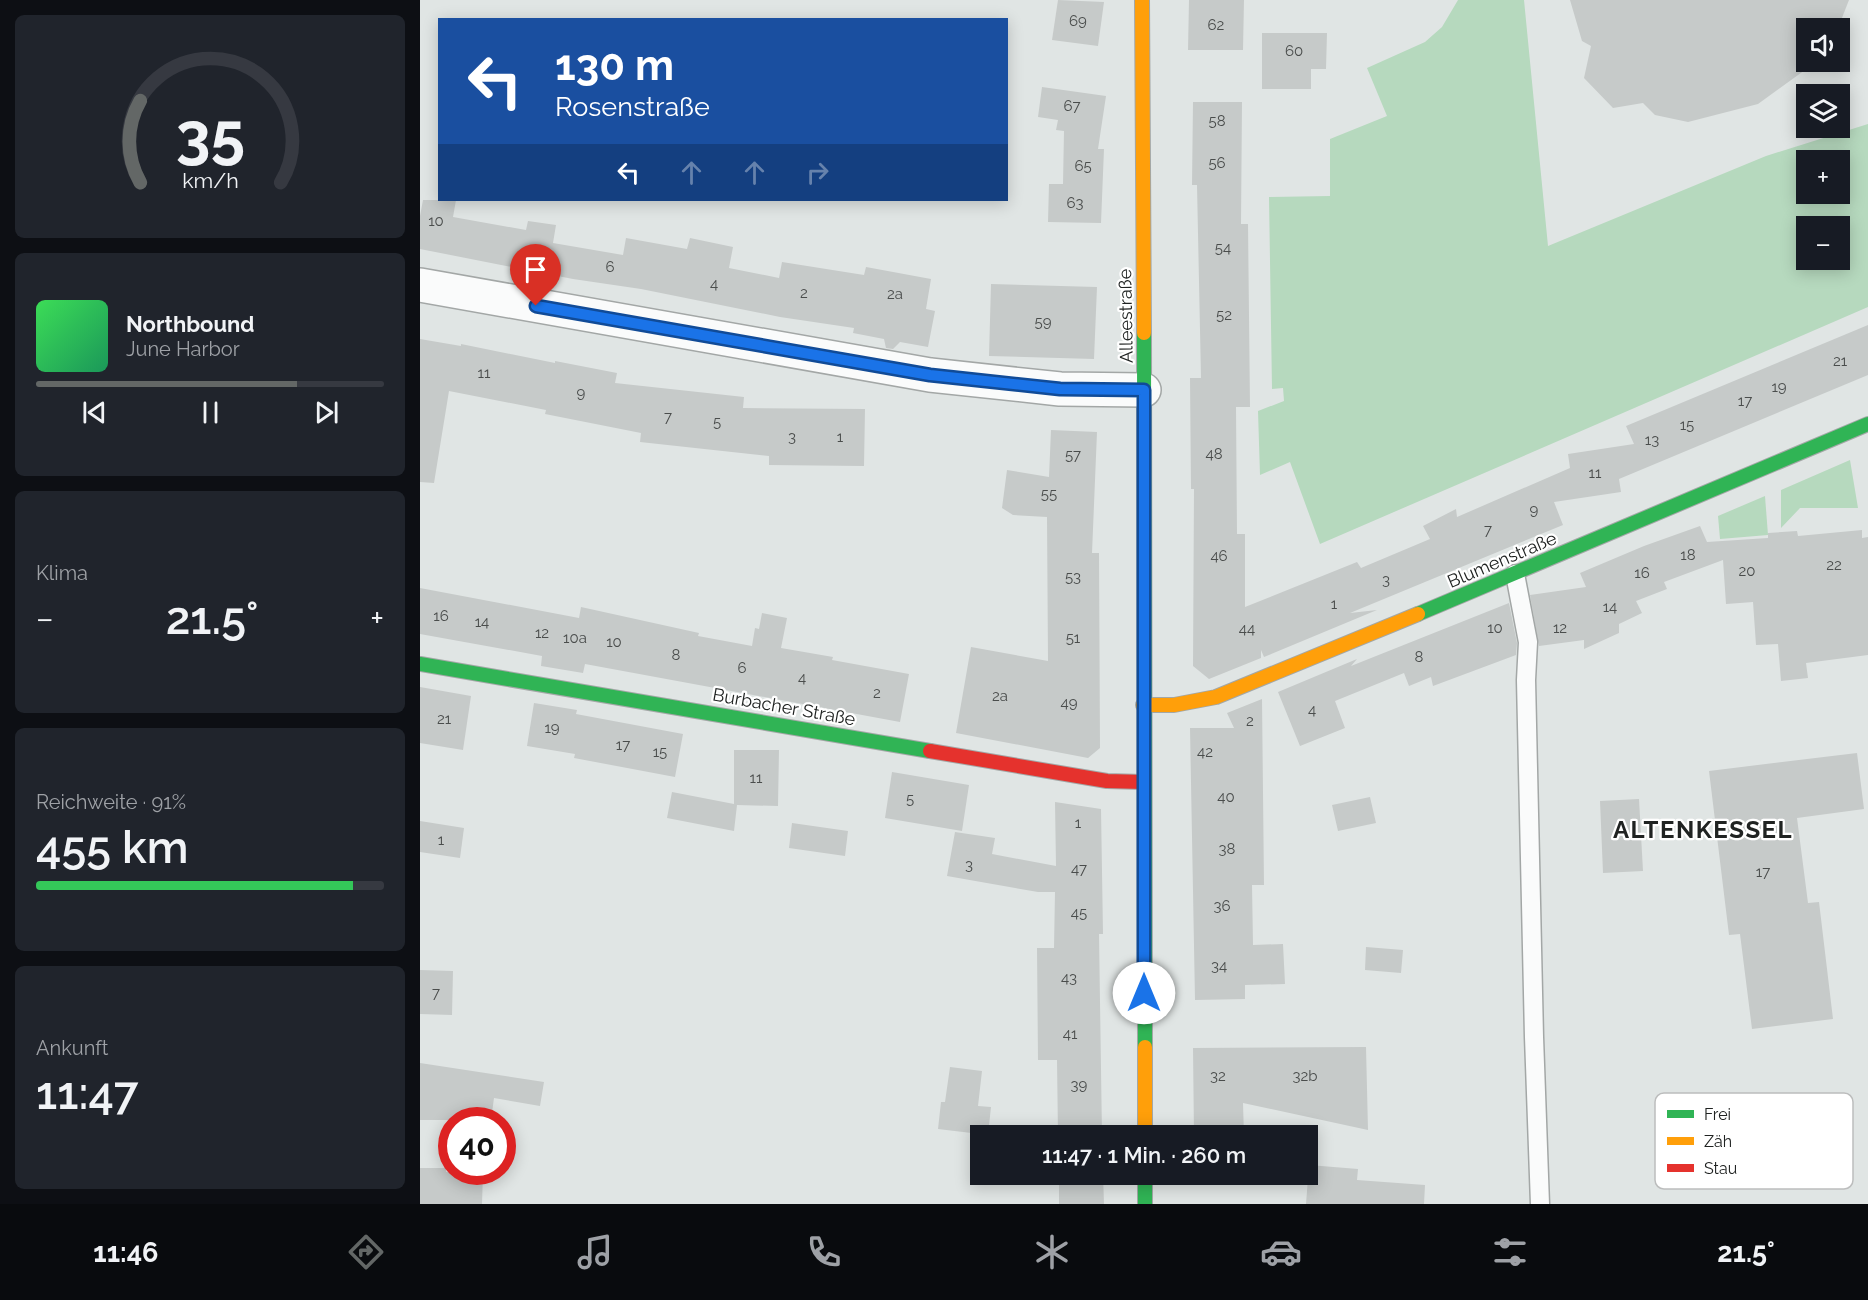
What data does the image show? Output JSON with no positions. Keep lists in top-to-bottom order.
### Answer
{
  "streets": {
    "street": ["Alleestraße", "Blumenstraße", "Burbacher Straße"]
  },
  "crossings": [
    ["Alleestraße", "Blumenstraße"],
    ["Alleestraße", "Burbacher Straße"]
  ],
  "districts": ["ALTENKESSEL"],
  "house_numbers": [
    "69",
    "62",
    "60",
    "67",
    "58",
    "56",
    "65",
    "63",
    "10",
    "54",
    "6",
    "4",
    "2",
    "2a",
    "52",
    "59",
    "21",
    "11",
    "19",
    "9",
    "17",
    "7",
    "5",
    "15",
    "3",
    "1",
    "13",
    "48",
    "57",
    "11",
    "55",
    "9",
    "7",
    "18",
    "46",
    "22",
    "20",
    "16",
    "53",
    "3",
    "1",
    "14",
    "16",
    "14",
    "10",
    "12",
    "44",
    "12",
    "10a",
    "51",
    "10",
    "8",
    "8",
    "6",
    "4",
    "2",
    "2a",
    "49",
    "4",
    "21",
    "2",
    "19",
    "17",
    "15",
    "42",
    "11",
    "40",
    "5",
    "1",
    "1",
    "38",
    "3",
    "47",
    "17",
    "36",
    "45",
    "34",
    "43",
    "7",
    "41",
    "32",
    "32b",
    "39"
  ],
  "legend": ["Frei", "Zäh", "Stau"],
  "page": {
    "map_buttons": ["+", "−"],
    "turn": ["130 m", "Rosenstraße"],
    "song": ["Northbound", "June Harbor"],
    "tile": [
      "Klima",
      ["Reichweite · 91%", "455 km"],
      ["Ankunft", "11:47"]
    ],
    "heat": ["−", "21.5°", "+"],
    "limit": "40",
    "trip": "11:47 · 1 Min. · 260 m",
    "tabs": ["11:46", "21.5°"],
    "gauge": ["35", "km/h"]
  }
}
